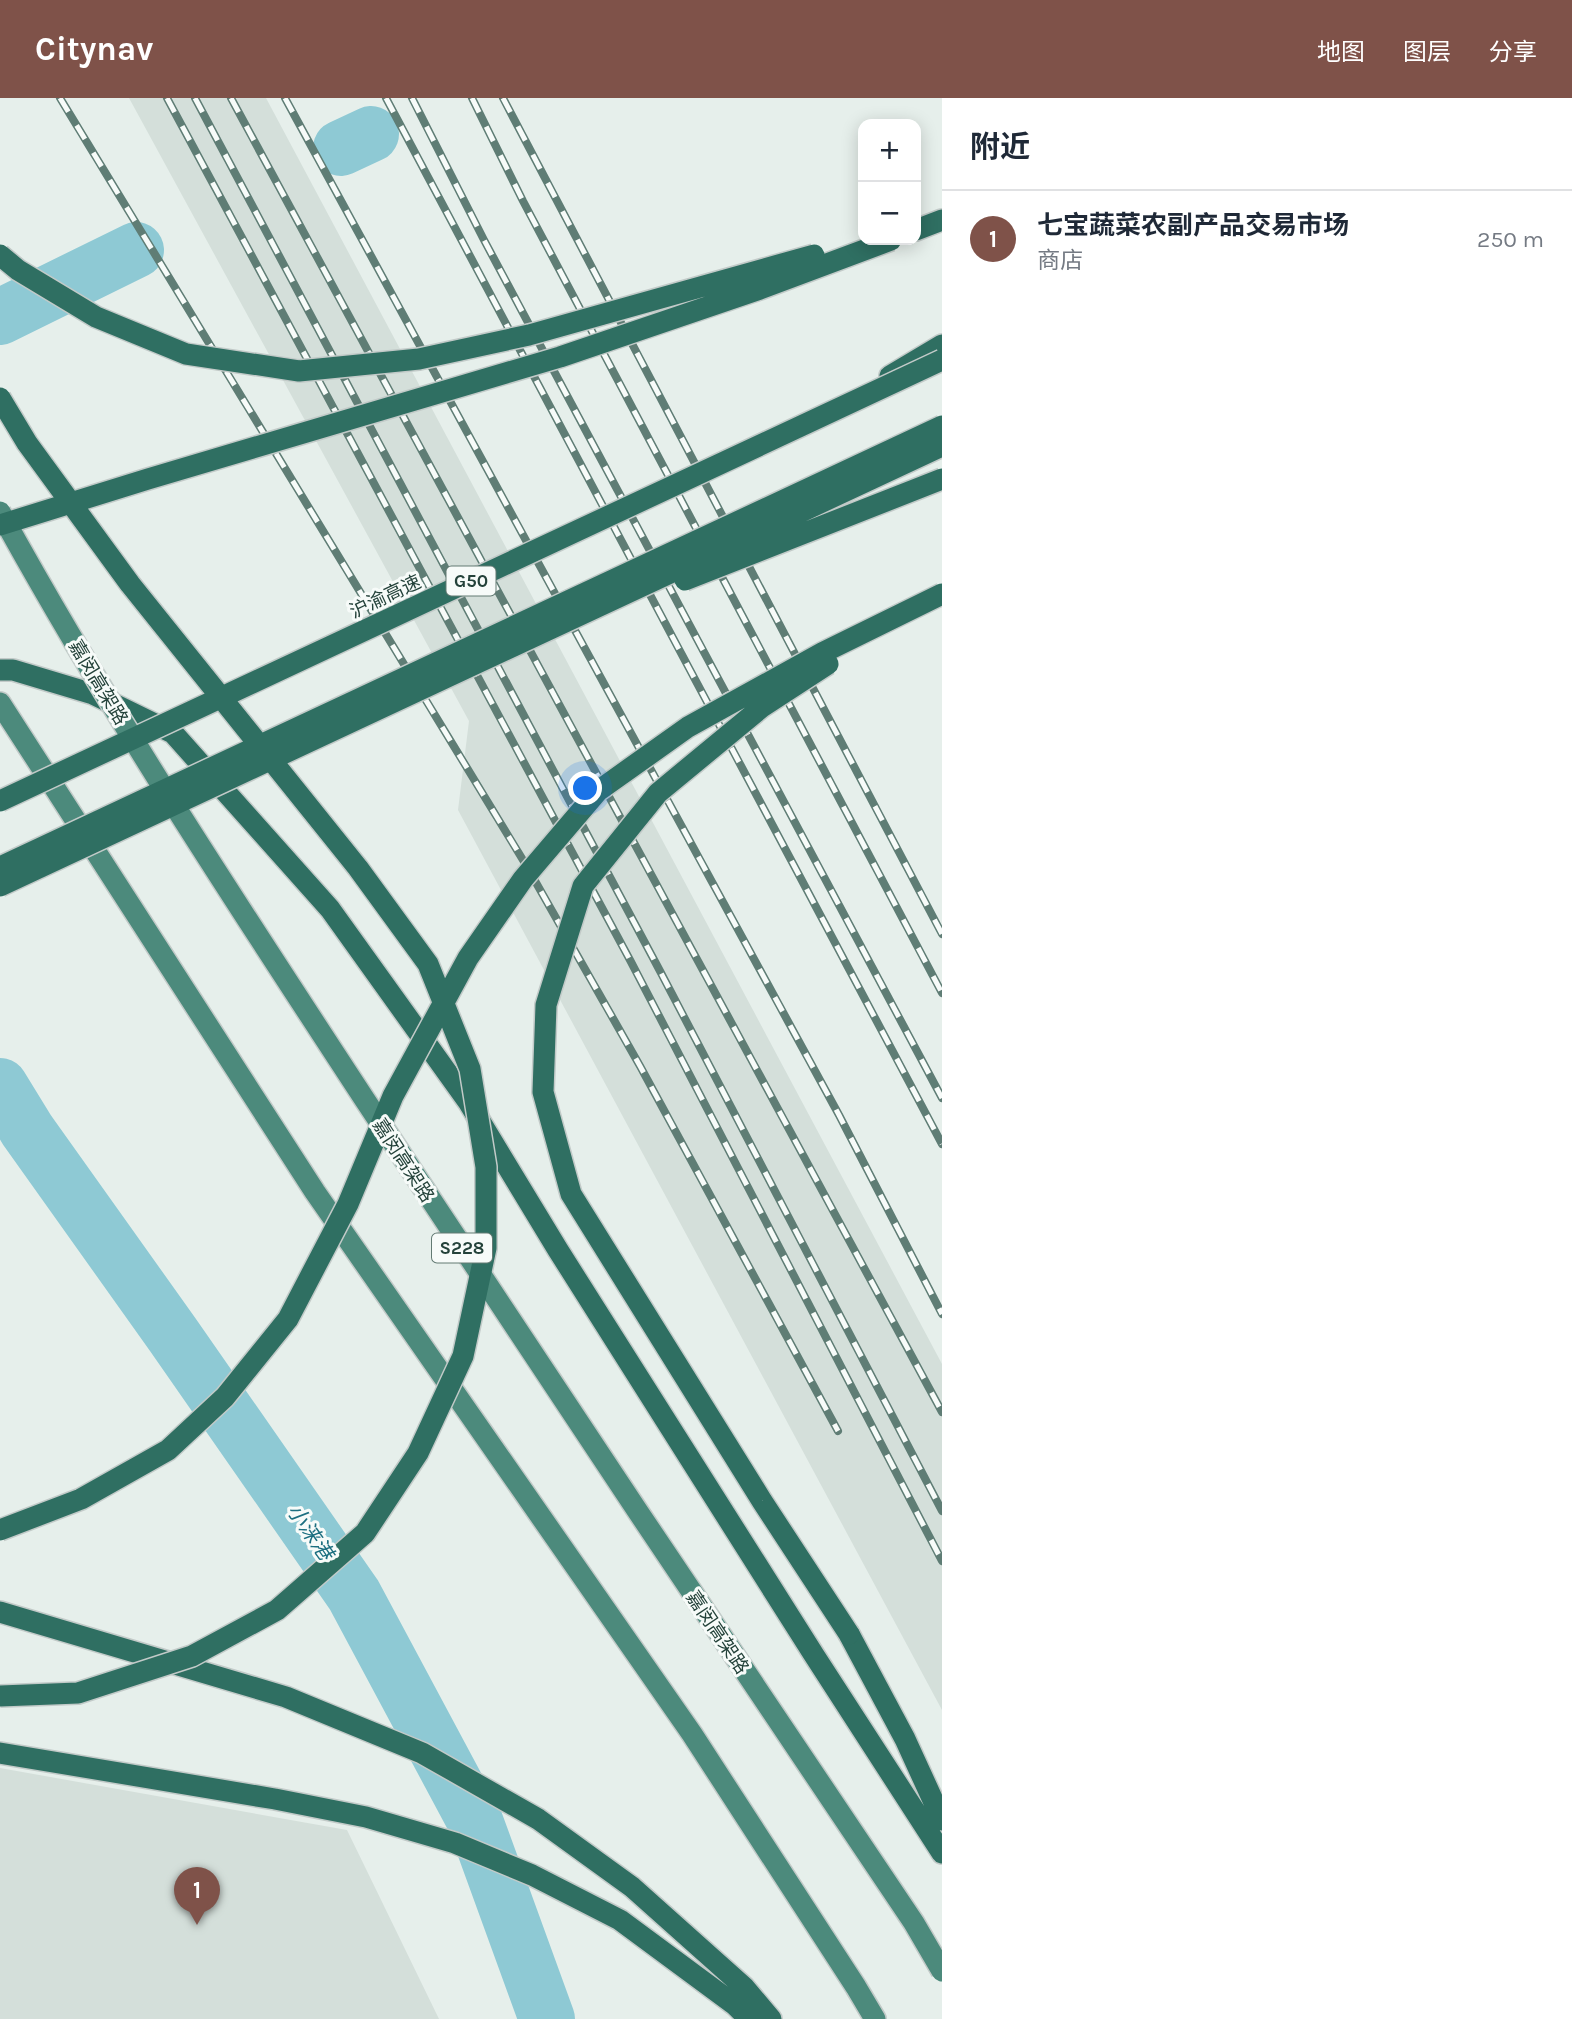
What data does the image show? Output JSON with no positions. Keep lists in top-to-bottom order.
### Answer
{
  "streets": {
    "highway": [
      "G50",
      "沪渝高速",
      "嘉闵高架路",
      "S228"
    ]
  },
  "water": ["小涞港"],
  "page": {
    "header": "Citynav",
    "nav": ["地图", "图层", "分享"],
    "heading": "附近",
    "map_buttons": ["+", "−"],
    "list": [
      {
        "mark": "1",
        "name": "七宝蔬菜农副产品交易市场",
        "note": "商店",
        "value": "250 m"
      }
    ],
    "pins": "1"
  }
}
